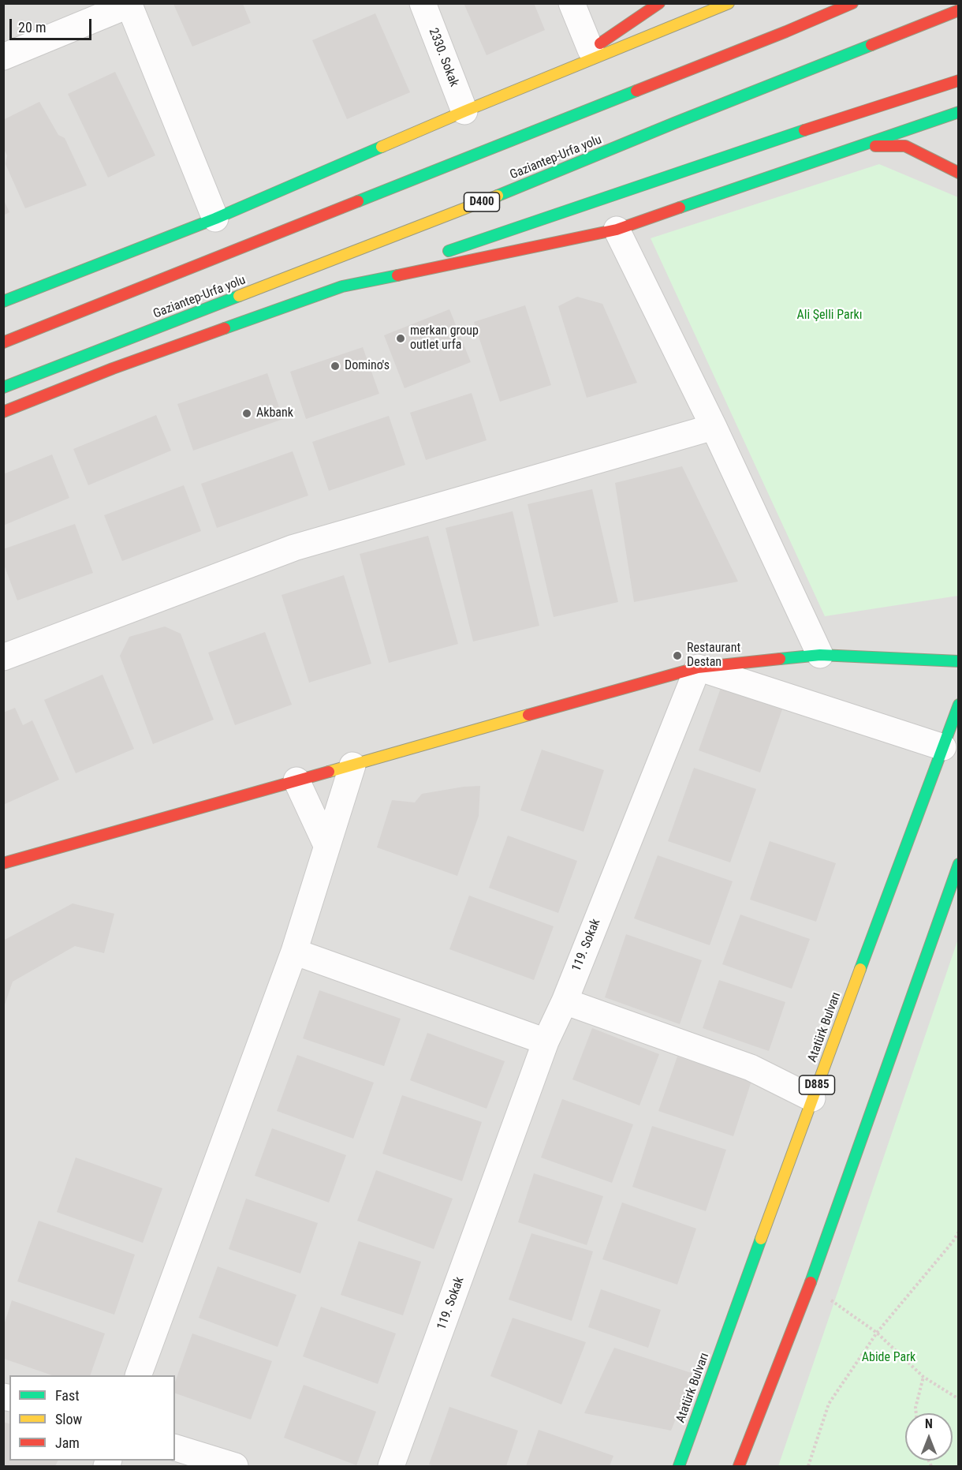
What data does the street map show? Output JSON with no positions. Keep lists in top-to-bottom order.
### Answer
{
  "streets": {
    "main road": [
      "Gaziantep-Urfa yolu",
      "D400",
      "Atatürk Bulvarı",
      "D885"
    ],
    "street": ["2330. Sokak", "119. Sokak"]
  },
  "parks": ["Ali Şelli Parkı", "Abide Park"],
  "places": [
    "merkan group outlet urfa",
    "Domino's",
    "Akbank",
    "Restaurant Destan"
  ],
  "legend": ["Fast", "Slow", "Jam"],
  "scale_bar": "20 m",
  "north": "top"
}
